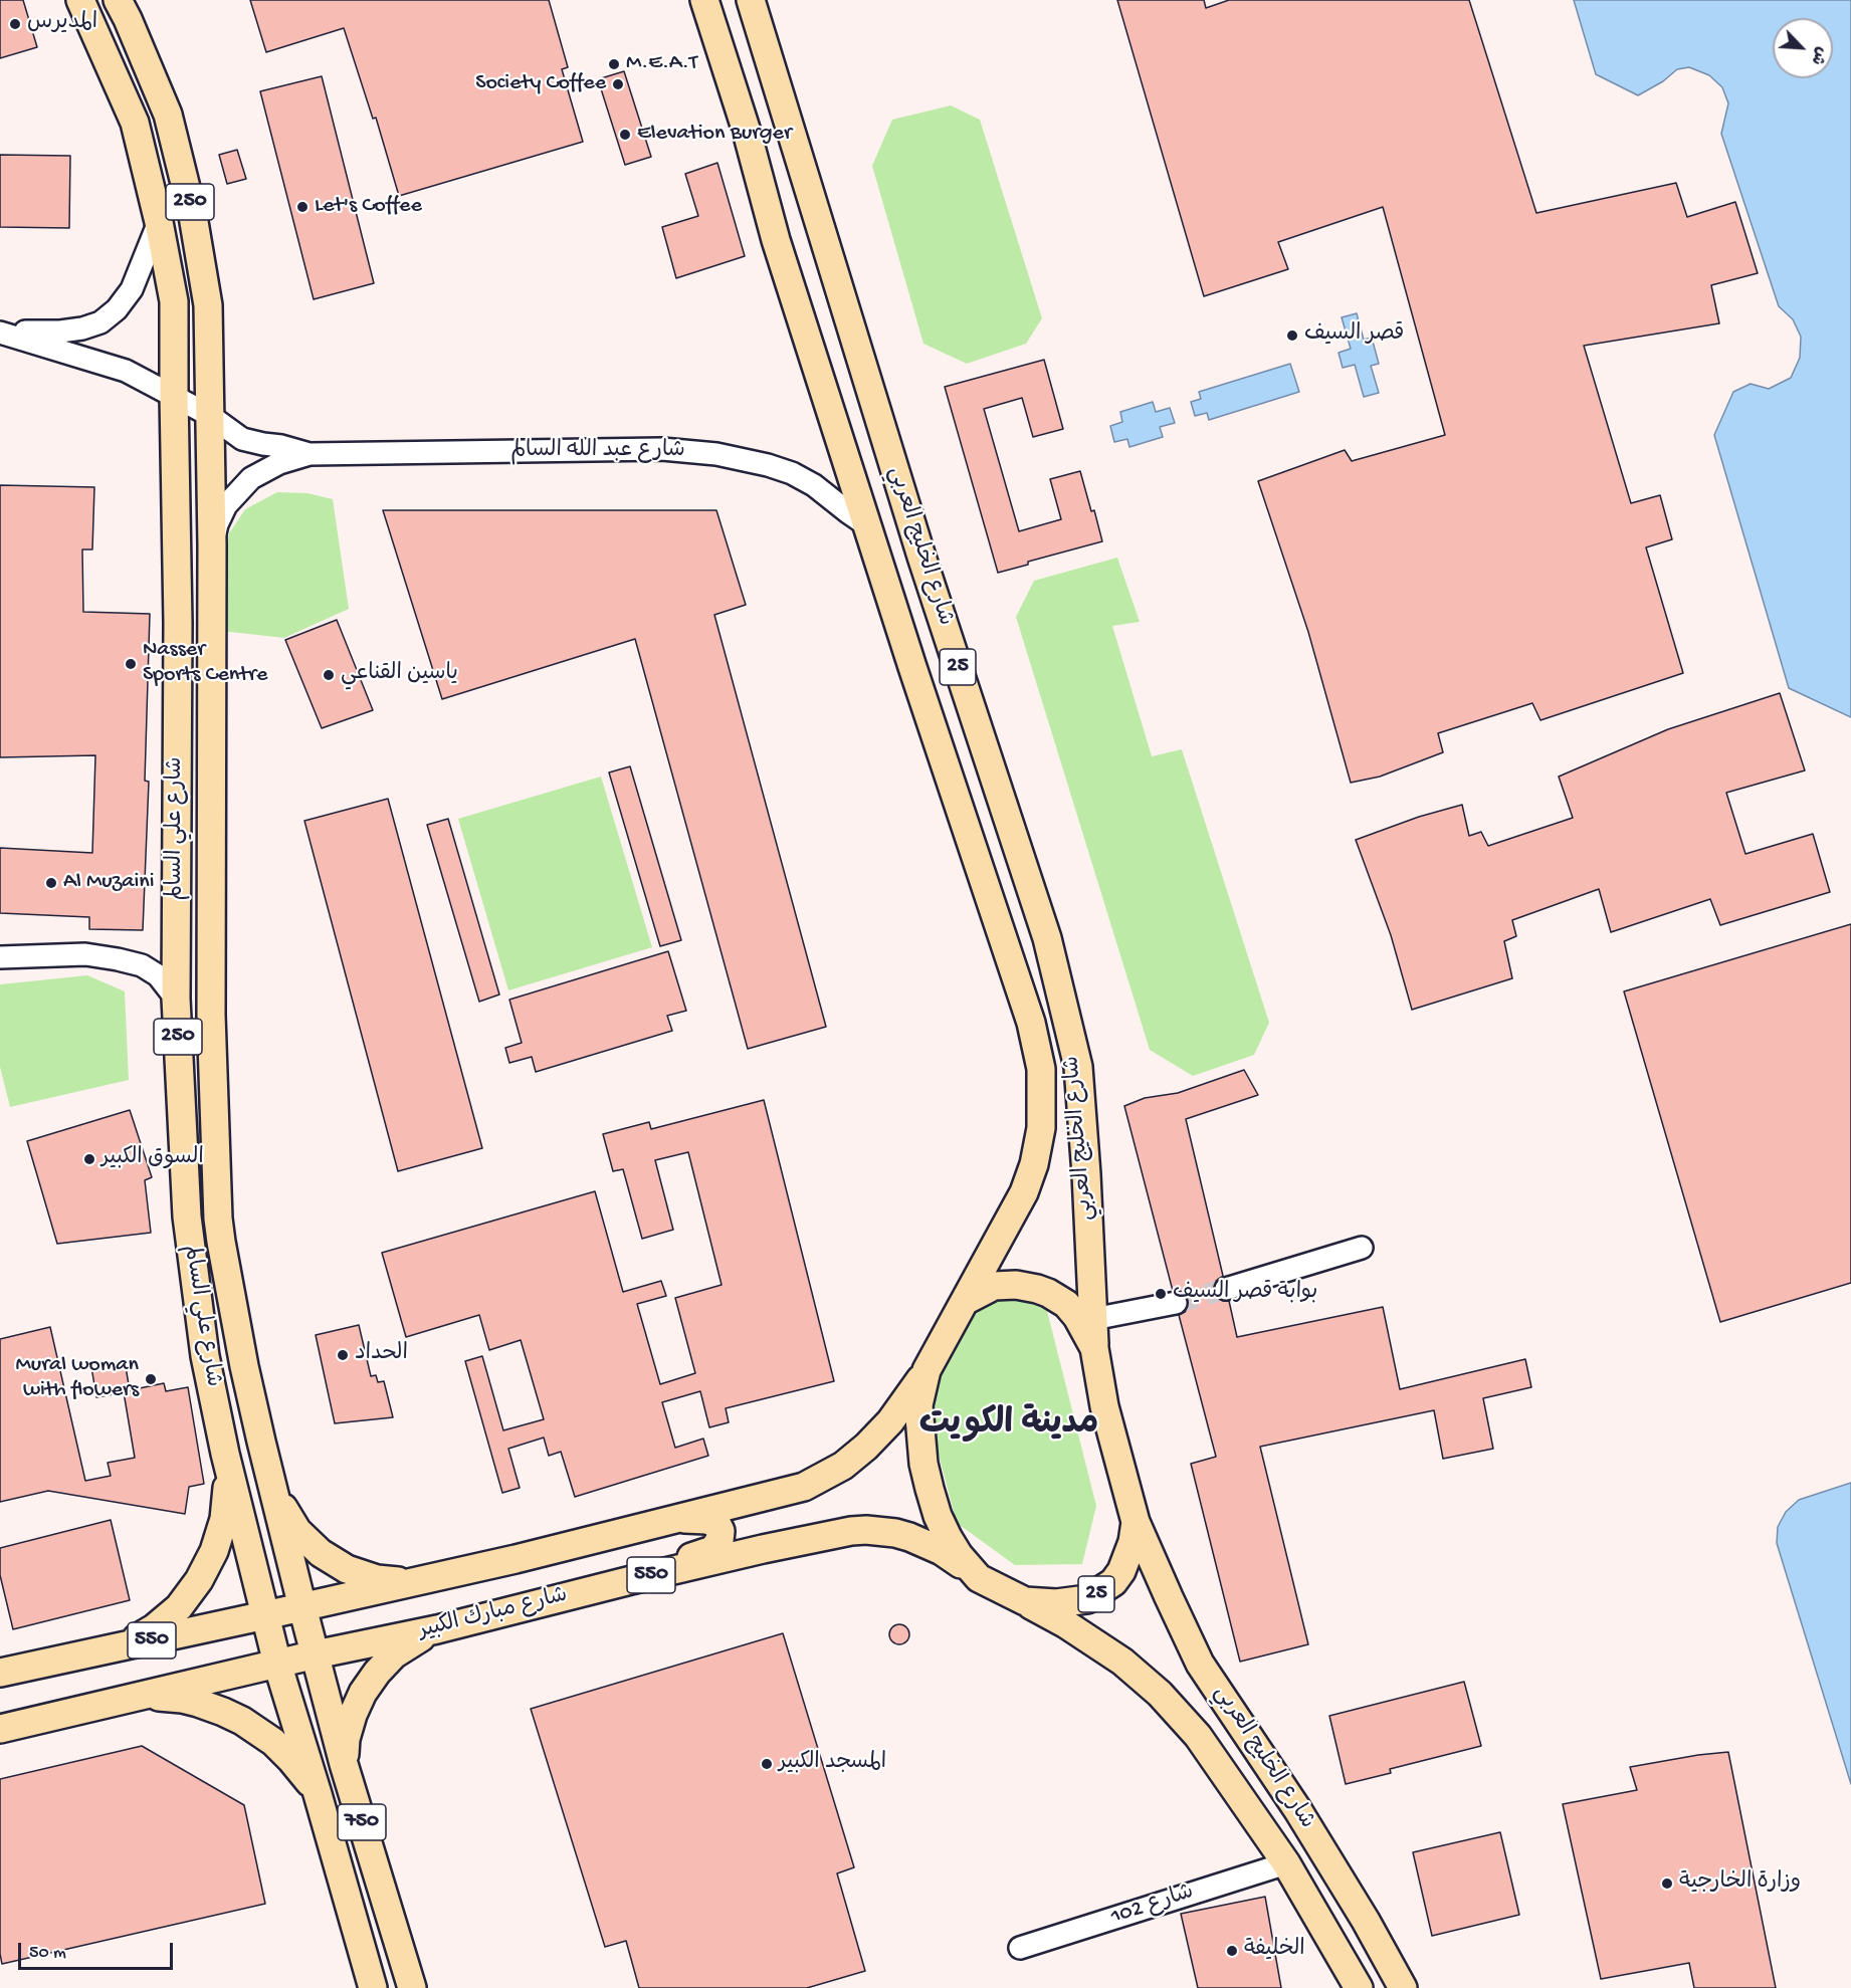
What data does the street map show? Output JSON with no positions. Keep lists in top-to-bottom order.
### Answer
{
  "streets": {
    "main road": [
      "250",
      "شارع الخليج العربي",
      "25",
      "شارع علي السالم",
      "550",
      "شارع مبارك الكبير",
      "750"
    ],
    "street": ["شارع عبد الله السالم", "شارع 102"]
  },
  "crossings": [
    ["شارع عبد الله السالم", "شارع الخليج العربي"],
    ["شارع عبد الله السالم", "شارع علي السالم"],
    ["شارع الخليج العربي", "25"],
    ["شارع الخليج العربي", "شارع 102"],
    ["25", "550"],
    ["25", "شارع مبارك الكبير"],
    ["شارع علي السالم", "550"],
    ["شارع علي السالم", "شارع مبارك الكبير"],
    ["شارع علي السالم", "750"],
    ["شارع مبارك الكبير", "750"]
  ],
  "districts": ["مدينة الكويت"],
  "places": [
    "المديرس",
    "M.E.A.T",
    "Society Coffee",
    "Elevation Burger",
    "Let's Coffee",
    "قصر السيف",
    "Nasser Sports Centre",
    "ياسين القناعي",
    "Al Muzaini",
    "السوق الكبير",
    "بوابة قصر السيف",
    "الحداد",
    "Mural woman with flowers",
    "المسجد الكبير",
    "وزارة الخارجية",
    "الخليفة"
  ],
  "scale_bar": "50 m",
  "north": "bottom right"
}
